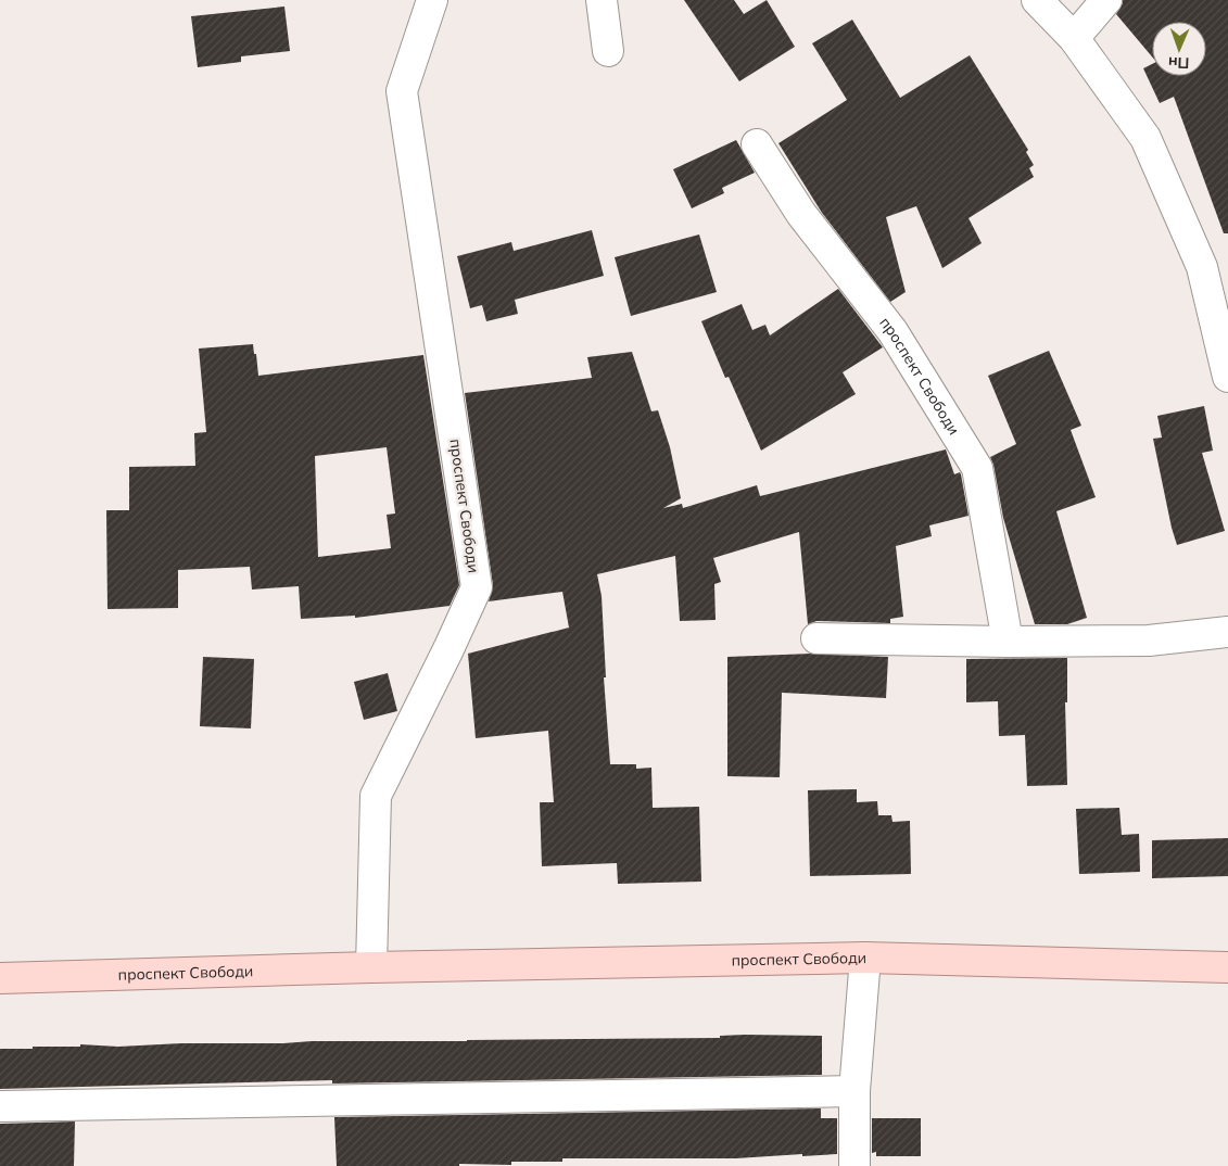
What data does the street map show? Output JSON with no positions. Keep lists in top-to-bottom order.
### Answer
{
  "streets": {
    "main road": ["проспект Свободи"]
  },
  "north": "bottom"
}
